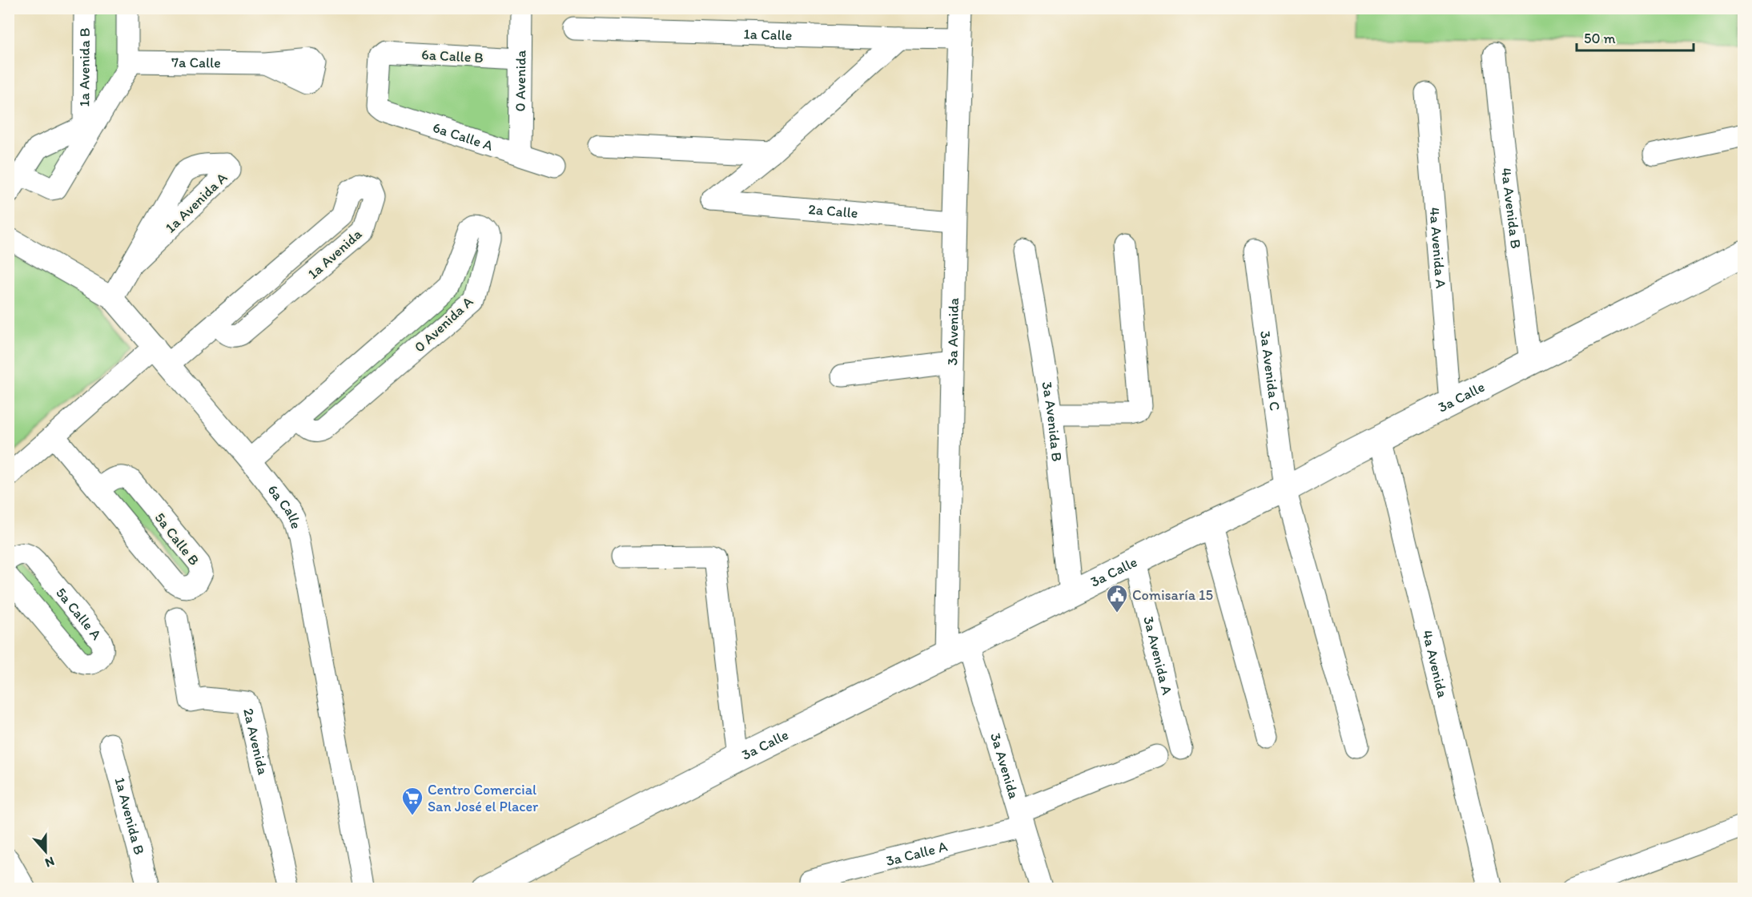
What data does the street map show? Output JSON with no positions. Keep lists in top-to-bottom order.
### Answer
{
  "streets": {
    "main road": ["3a Calle"],
    "street": [
      "1a Calle",
      "6a Calle B",
      "7a Calle",
      "1a Avenida B",
      "0 Avenida",
      "6a Calle A",
      "1a Avenida A",
      "4a Avenida B",
      "2a Calle",
      "4a Avenida A",
      "1a Avenida",
      "0 Avenida A",
      "3a Avenida",
      "3a Avenida C",
      "3a Avenida B",
      "6a Calle",
      "5a Calle B",
      "5a Calle A",
      "3a Avenida A",
      "4a Avenida",
      "2a Avenida",
      "3a Calle A"
    ]
  },
  "crossings": [
    ["1a Calle", "3a Avenida"],
    ["6a Calle B", "0 Avenida"],
    ["6a Calle B", "6a Calle A"],
    ["0 Avenida", "6a Calle A"],
    ["1a Avenida A", "6a Calle"],
    ["4a Avenida B", "3a Calle"],
    ["2a Calle", "3a Avenida"],
    ["4a Avenida A", "3a Calle"],
    ["1a Avenida", "6a Calle"],
    ["0 Avenida A", "6a Calle"],
    ["3a Avenida", "3a Calle"],
    ["3a Avenida", "3a Calle A"],
    ["3a Avenida C", "3a Calle"],
    ["3a Calle", "3a Avenida B"],
    ["3a Calle", "3a Avenida A"],
    ["3a Calle", "4a Avenida"]
  ],
  "places": {
    "public building": ["Comisaría 15"],
    "supermarket": ["Centro Comercial San José el Placer"]
  },
  "scale_bar": "50 m",
  "north": "bottom"
}
